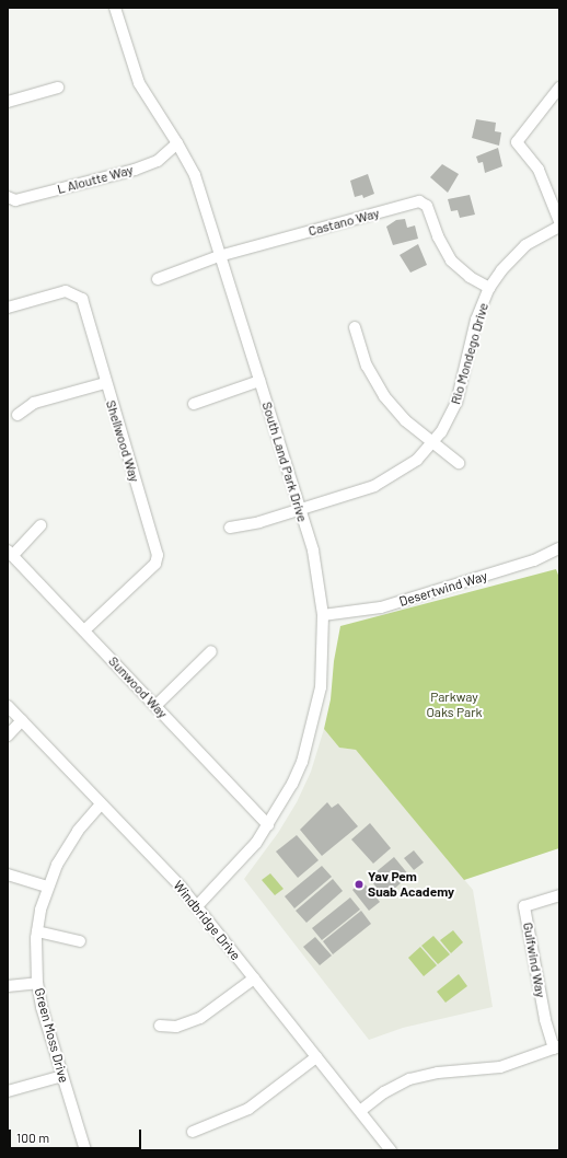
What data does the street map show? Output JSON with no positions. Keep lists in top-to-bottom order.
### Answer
{
  "streets": {
    "street": [
      "L Aloutte Way",
      "Castano Way",
      "Rio Mondego Drive",
      "Shellwood Way",
      "South Land Park Drive",
      "Desertwind Way",
      "Sunwood Way",
      "Windbridge Drive",
      "Gulfwind Way",
      "Green Moss Drive"
    ]
  },
  "crossings": [
    ["L Aloutte Way", "South Land Park Drive"],
    ["Castano Way", "Rio Mondego Drive"],
    ["Castano Way", "South Land Park Drive"],
    ["Rio Mondego Drive", "South Land Park Drive"],
    ["Shellwood Way", "Sunwood Way"],
    ["South Land Park Drive", "Desertwind Way"],
    ["South Land Park Drive", "Sunwood Way"],
    ["South Land Park Drive", "Windbridge Drive"],
    ["Windbridge Drive", "Green Moss Drive"]
  ],
  "parks": ["Parkway Oaks Park"],
  "places": ["Yav Pem Suab Academy"],
  "scale_bar": "100 m"
}
